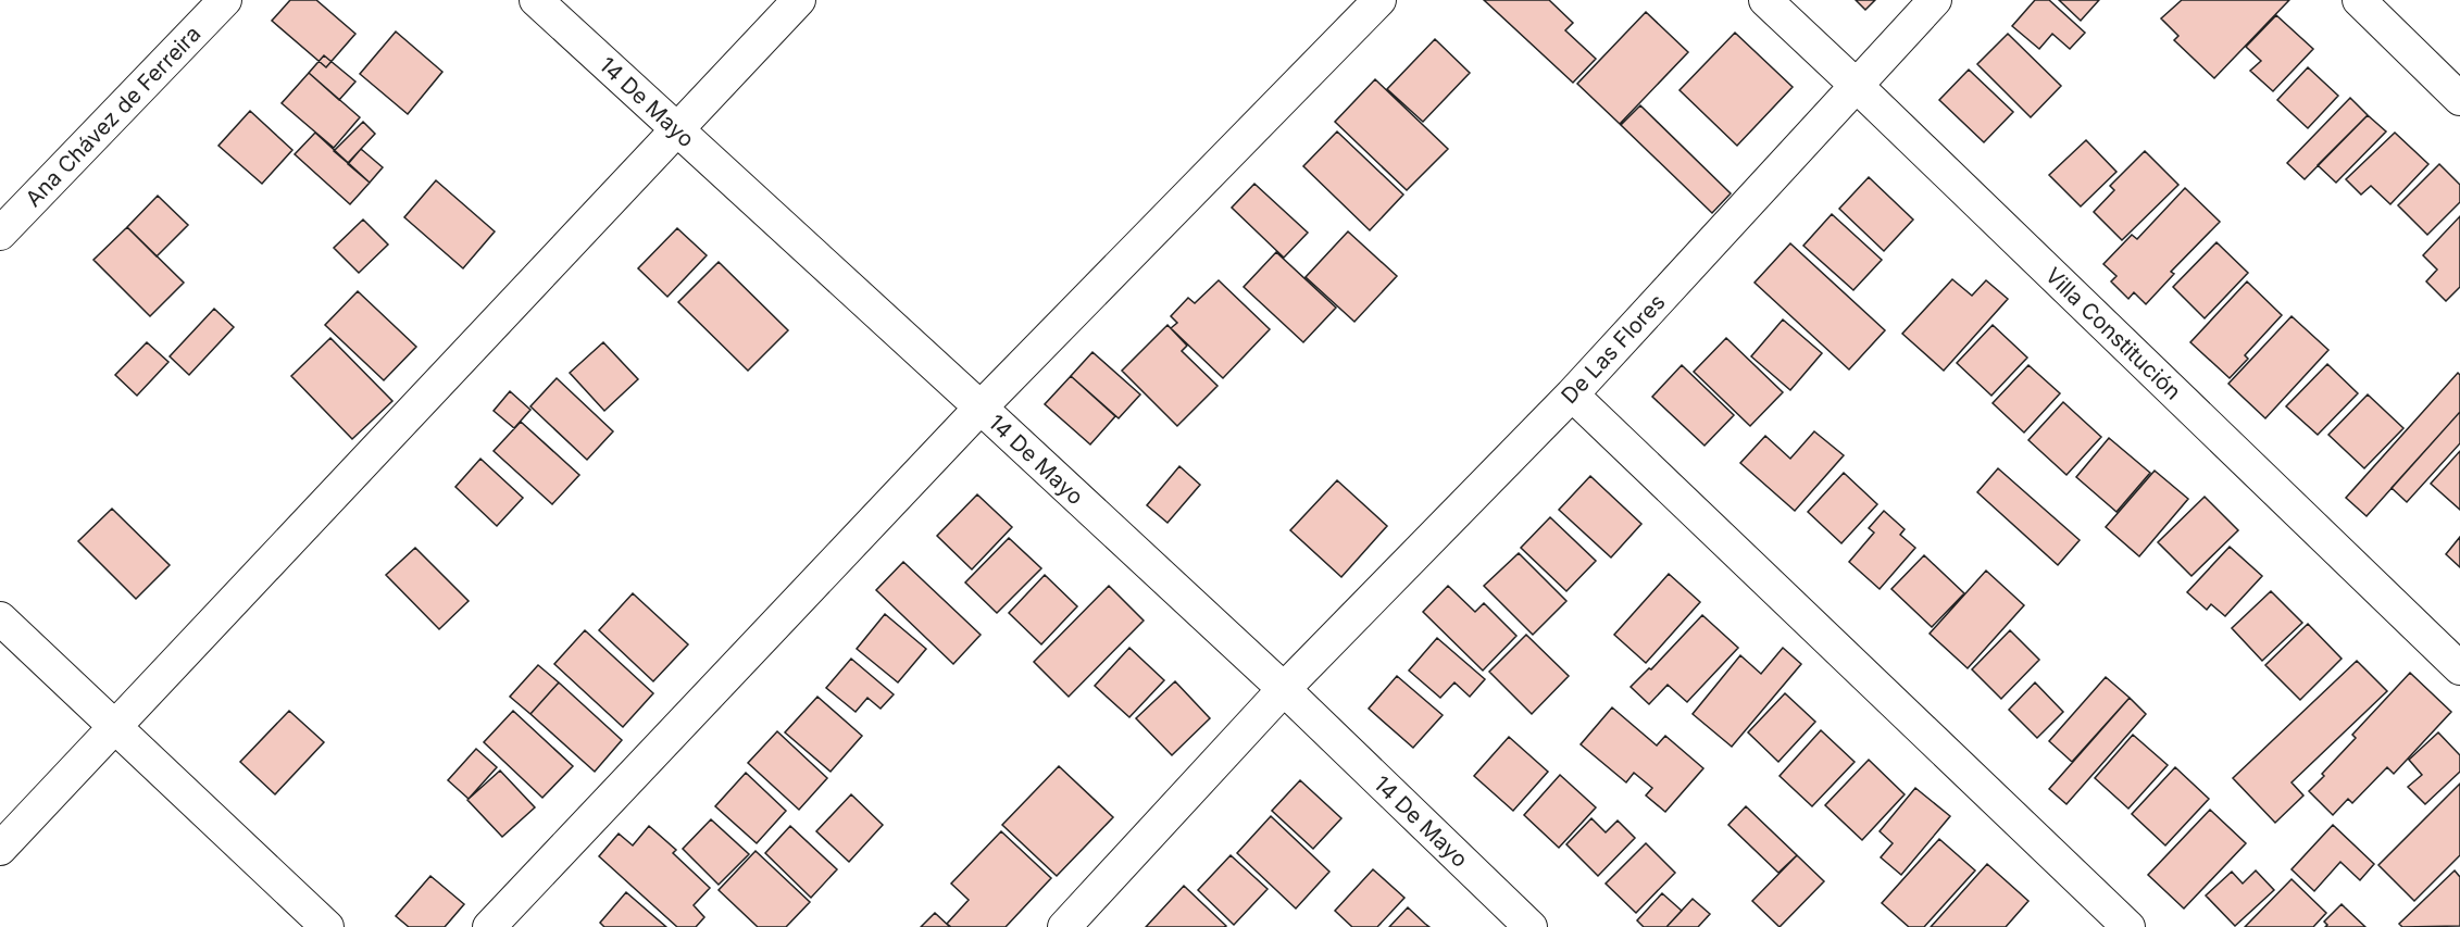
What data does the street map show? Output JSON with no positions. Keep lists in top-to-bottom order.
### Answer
{
  "streets": {
    "street": [
      "14 De Mayo",
      "Ana Chávez de Ferreira",
      "Villa Constitución",
      "De Las Flores"
    ]
  },
  "crossings": [
    ["14 De Mayo", "De Las Flores"],
    ["Villa Constitución", "De Las Flores"]
  ]
}
